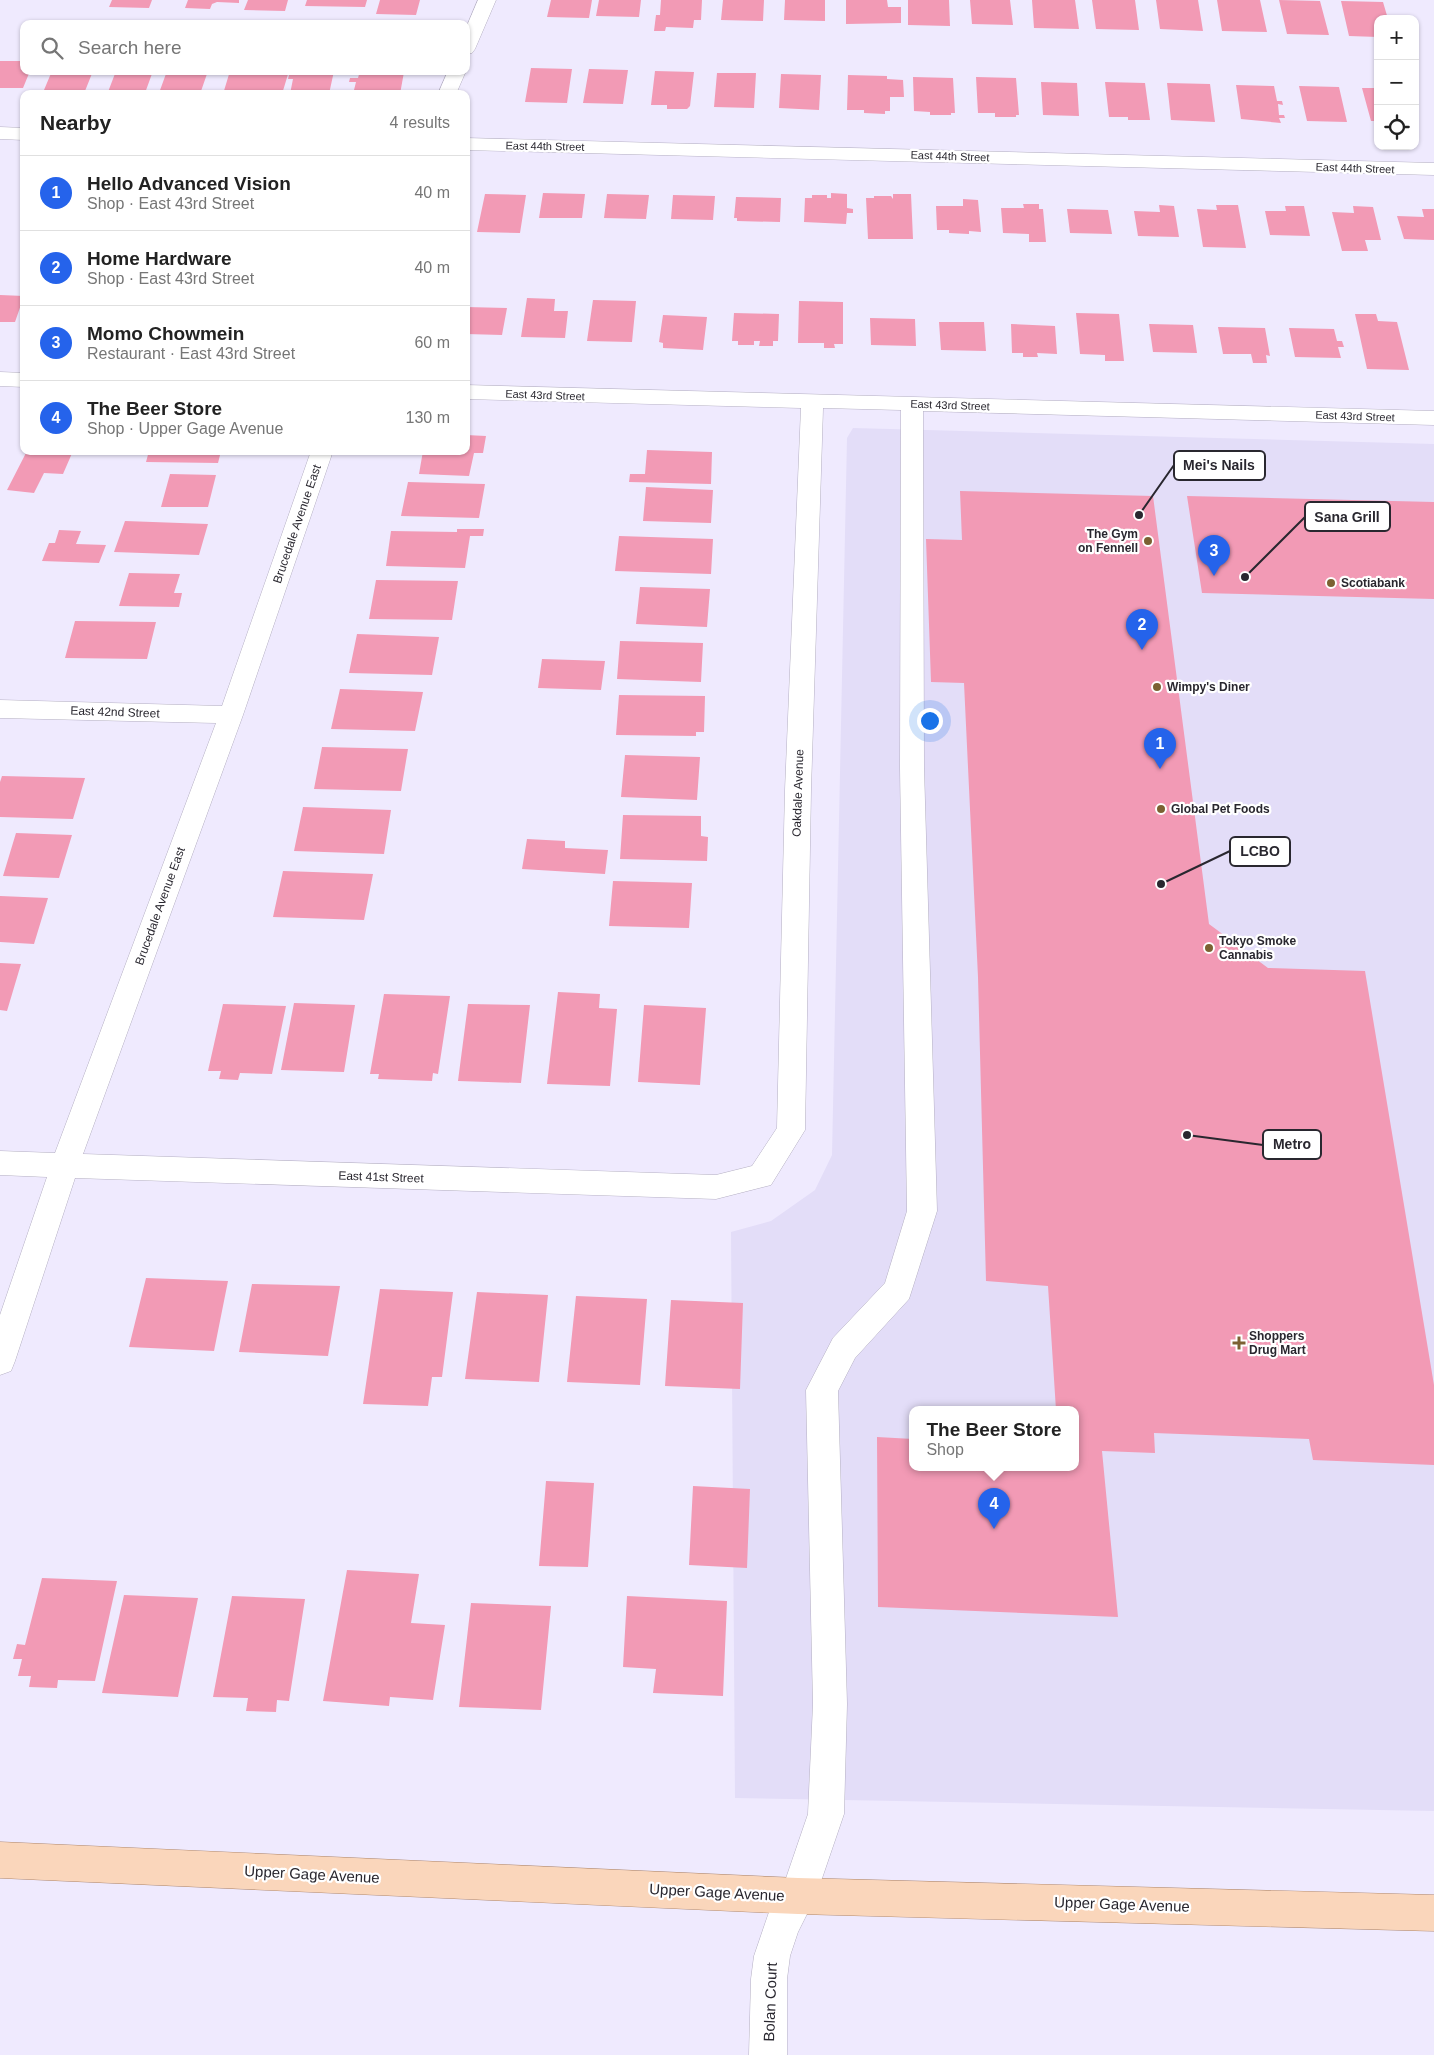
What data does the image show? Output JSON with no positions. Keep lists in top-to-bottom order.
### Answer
{
  "streets": {
    "main road": ["Upper Gage Avenue"],
    "street": [
      "East 44th Street",
      "East 43rd Street",
      "Brucedale Avenue East",
      "East 42nd Street",
      "Oakdale Avenue",
      "East 41st Street",
      "Bolan Court"
    ]
  },
  "crossings": [
    ["East 43rd Street", "Oakdale Avenue"],
    ["East 43rd Street", "Bolan Court"],
    ["Brucedale Avenue East", "East 42nd Street"],
    ["Brucedale Avenue East", "East 41st Street"],
    ["Oakdale Avenue", "East 41st Street"],
    ["Upper Gage Avenue", "Bolan Court"]
  ],
  "places": {
    "other": [
      "Mei's Nails",
      "The Gym on Fennell",
      "Sana Grill",
      "Scotiabank",
      "Wimpy's Diner",
      "Global Pet Foods",
      "LCBO",
      "Tokyo Smoke Cannabis",
      "Metro"
    ],
    "health": ["Shoppers Drug Mart"]
  },
  "page": {
    "map_buttons": ["+", "−"],
    "search": "Search here",
    "heading": ["Nearby", "4 results"],
    "list": [
      {
        "mark": "1",
        "name": "Hello Advanced Vision",
        "note": "Shop · East 43rd Street",
        "value": "40 m"
      },
      {
        "mark": "2",
        "name": "Home Hardware",
        "note": "Shop · East 43rd Street",
        "value": "40 m"
      },
      {
        "mark": "3",
        "name": "Momo Chowmein",
        "note": "Restaurant · East 43rd Street",
        "value": "60 m"
      },
      {
        "mark": "4",
        "name": "The Beer Store",
        "note": "Shop · Upper Gage Avenue",
        "value": "130 m"
      }
    ],
    "pins": [
      "3",
      "2",
      "1",
      "4"
    ],
    "popup": ["The Beer Store", "Shop"]
  }
}
